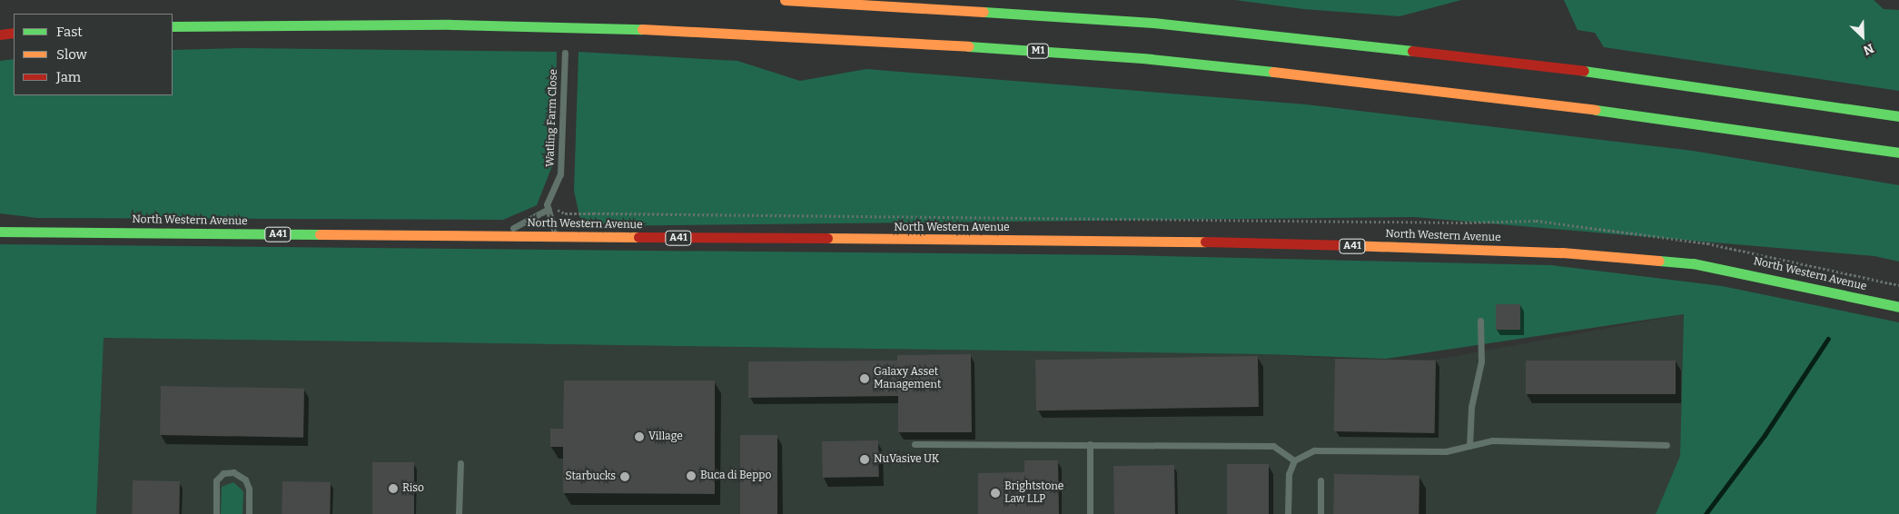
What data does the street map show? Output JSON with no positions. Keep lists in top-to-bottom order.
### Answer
{
  "streets": {
    "highway": ["M1", "North Western Avenue", "A41"],
    "lane": ["Watling Farm Close"]
  },
  "places": [
    "Galaxy Asset Management",
    "Village",
    "NuVasive UK",
    "Buca di Beppo",
    "Starbucks",
    "Riso",
    "Brightstone Law LLP"
  ],
  "legend": ["Fast", "Slow", "Jam"],
  "north": "bottom right"
}
